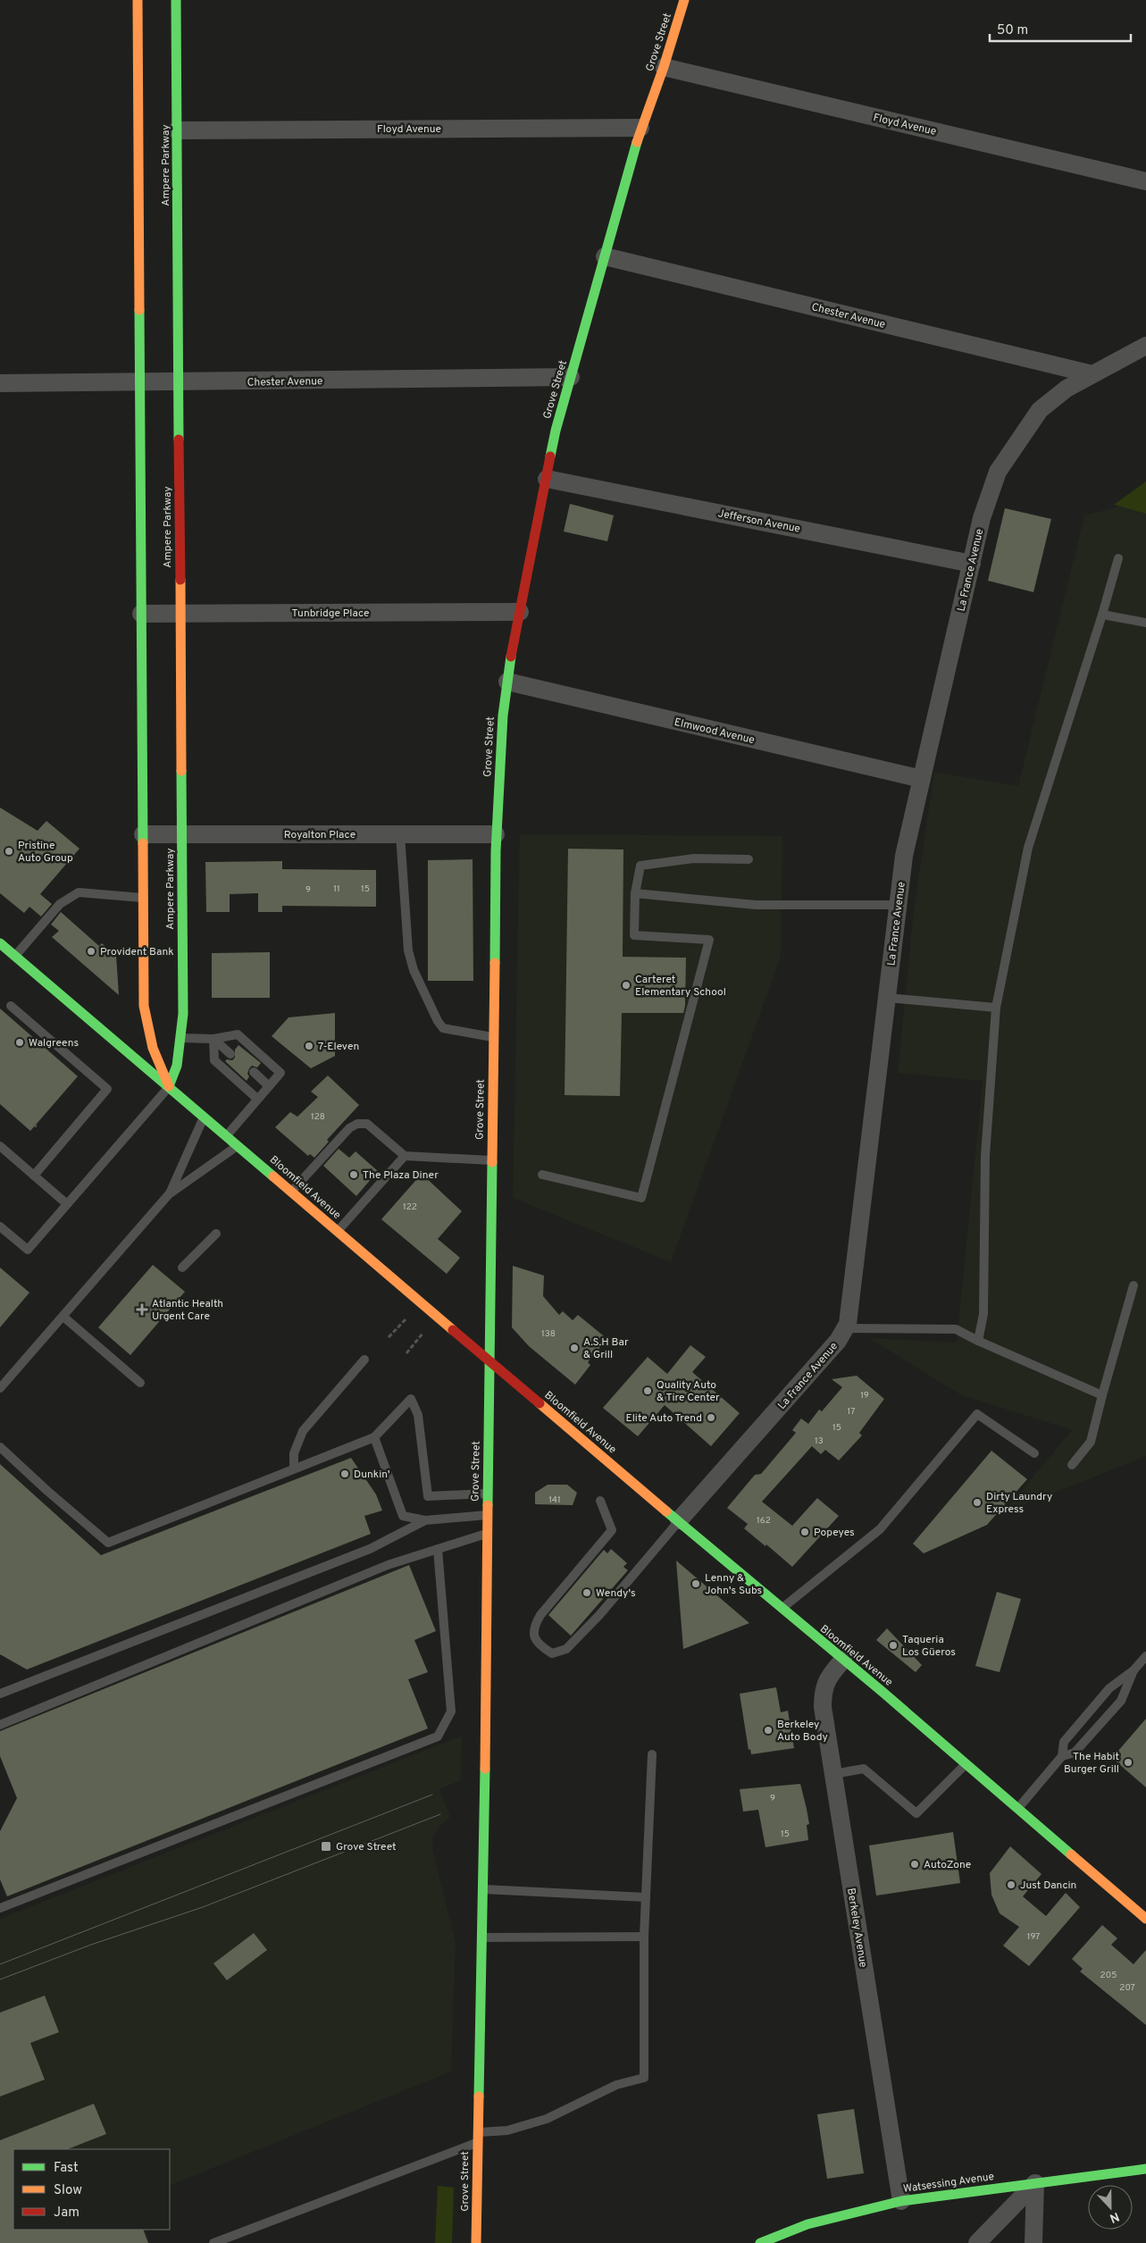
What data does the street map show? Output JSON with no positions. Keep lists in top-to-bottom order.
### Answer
{
  "streets": {
    "main road": [
      "Grove Street",
      "Ampere Parkway",
      "Bloomfield Avenue",
      "Watsessing Avenue"
    ],
    "street": [
      "Floyd Avenue",
      "Chester Avenue",
      "Jefferson Avenue",
      "La France Avenue",
      "Tunbridge Place",
      "Elmwood Avenue",
      "Royalton Place",
      "Berkeley Avenue"
    ]
  },
  "crossings": [
    ["Grove Street", "Floyd Avenue"],
    ["Grove Street", "Chester Avenue"],
    ["Grove Street", "Jefferson Avenue"],
    ["Grove Street", "Tunbridge Place"],
    ["Grove Street", "Elmwood Avenue"],
    ["Grove Street", "Royalton Place"],
    ["Grove Street", "Bloomfield Avenue"],
    ["Floyd Avenue", "Ampere Parkway"],
    ["Ampere Parkway", "Chester Avenue"],
    ["Ampere Parkway", "Tunbridge Place"],
    ["Ampere Parkway", "Royalton Place"],
    ["Ampere Parkway", "Bloomfield Avenue"],
    ["Chester Avenue", "La France Avenue"],
    ["Jefferson Avenue", "La France Avenue"],
    ["La France Avenue", "Elmwood Avenue"],
    ["La France Avenue", "Bloomfield Avenue"],
    ["Bloomfield Avenue", "Berkeley Avenue"],
    ["Berkeley Avenue", "Watsessing Avenue"]
  ],
  "places": {
    "other": [
      "Pristine Auto Group",
      "Provident Bank",
      "Carteret Elementary School",
      "Walgreens",
      "7-Eleven",
      "The Plaza Diner",
      "A.S.H Bar & Grill",
      "Quality Auto & Tire Center",
      "Elite Auto Trend",
      "Dunkin'",
      "Dirty Laundry Express",
      "Popeyes",
      "Lenny & John's Subs",
      "Wendy's",
      "Taqueria Los Güeros",
      "Berkeley Auto Body",
      "The Habit Burger Grill",
      "AutoZone",
      "Just Dancin"
    ],
    "health": ["Atlantic Health Urgent Care"],
    "transit": ["Grove Street"]
  },
  "house_numbers": [
    "11",
    "15",
    "9",
    "128",
    "122",
    "138",
    "19",
    "17",
    "15",
    "13",
    "141",
    "162",
    "9",
    "15",
    "197",
    "205",
    "207"
  ],
  "legend": ["Fast", "Slow", "Jam"],
  "scale_bar": "50 m",
  "north": "bottom"
}
